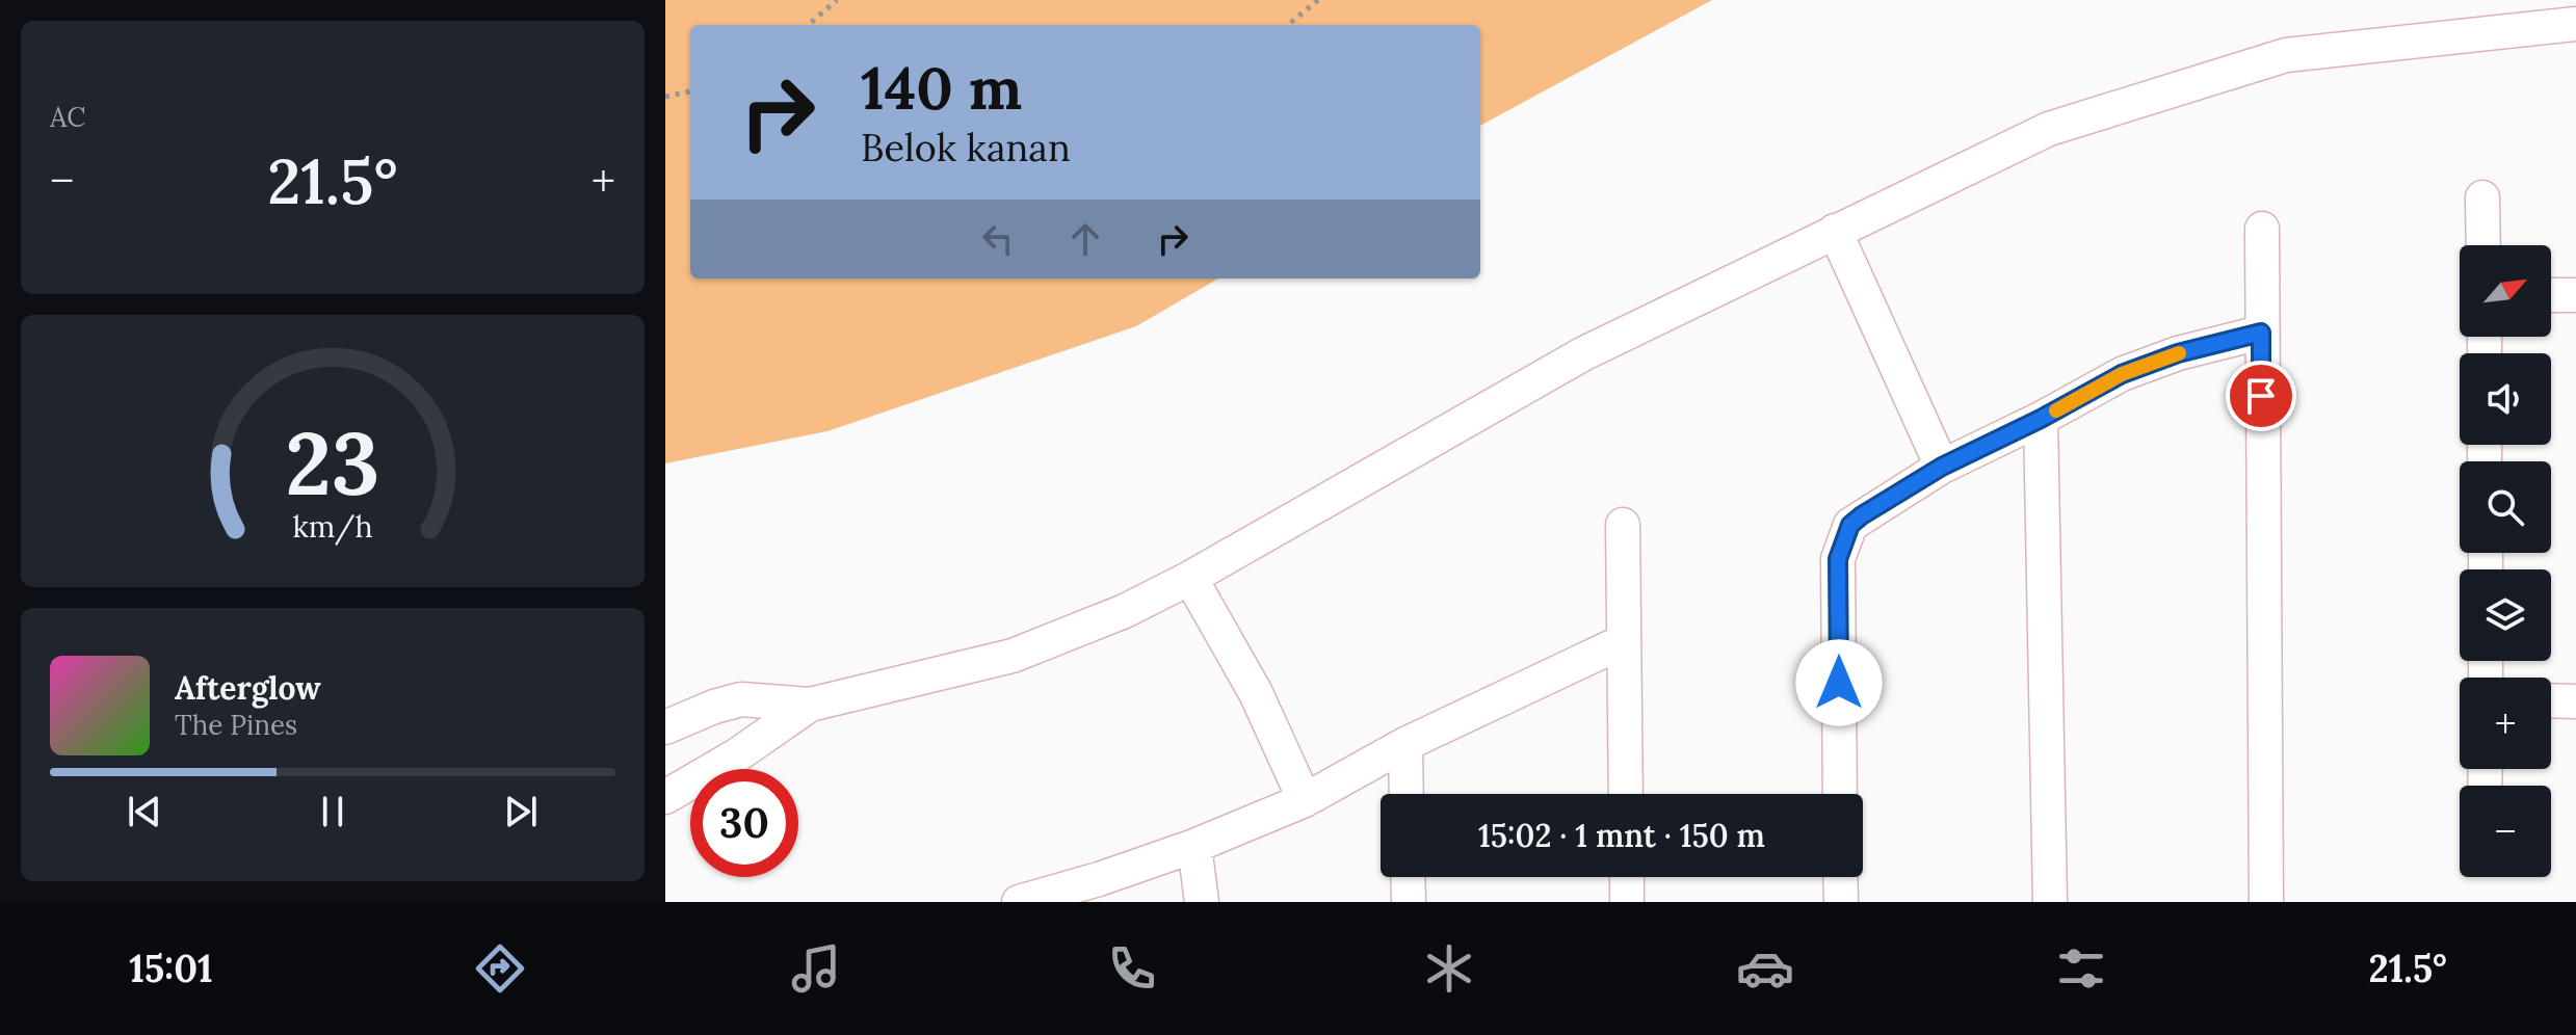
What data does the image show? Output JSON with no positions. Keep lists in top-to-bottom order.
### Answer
{
  "north": "top right",
  "page": {
    "tile": "AC",
    "turn": ["140 m", "Belok kanan"],
    "heat": ["−", "21.5°", "+"],
    "map_buttons": ["+", "−"],
    "song": ["Afterglow", "The Pines"],
    "limit": "30",
    "trip": "15:02 · 1 mnt · 150 m",
    "tabs": ["15:01", "21.5°"],
    "gauge": ["23", "km/h"]
  }
}
